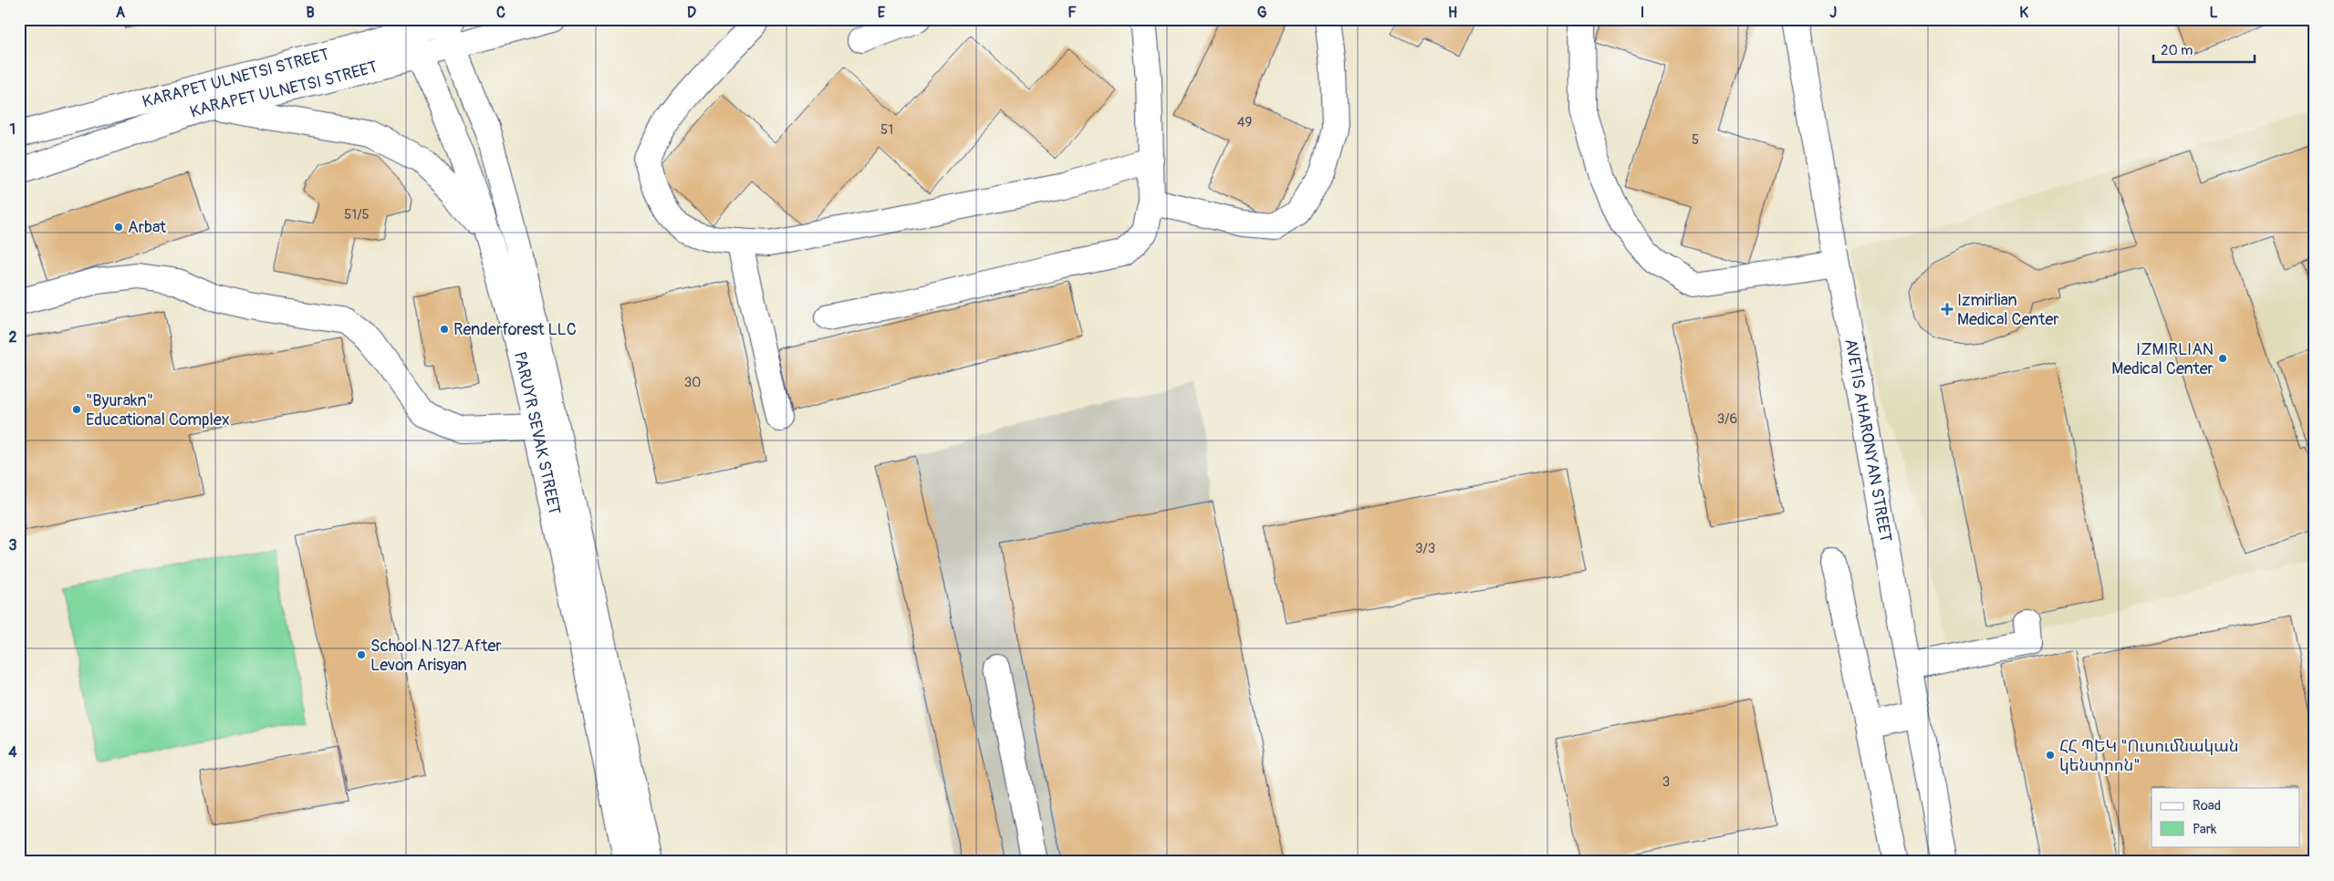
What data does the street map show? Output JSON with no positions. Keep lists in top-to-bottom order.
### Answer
{
  "streets": {
    "street": ["KARAPET ULNETSI STREET", "PARUYR SEVAK STREET", "AVETIS AHARONYAN STREET"]
  },
  "crossings": [
    ["KARAPET ULNETSI STREET", "PARUYR SEVAK STREET"]
  ],
  "places": {
    "other": [
      "Arbat",
      "Renderforest LLC",
      "IZMIRLIAN Medical Center",
      "\"Byurakn\" Educational Complex",
      "School N 127 After Levon Arisyan",
      "ՀՀ ՊԵԿ \"Ուսումնական կենտրոն\""
    ],
    "health": ["Izmirlian Medical Center"]
  },
  "house_numbers": [
    "49",
    "51",
    "5",
    "51/5",
    "30",
    "3/6",
    "3/3",
    "3"
  ],
  "legend": ["Road", "Park"],
  "scale_bar": "20 m",
  "grid": {
    "columns": [
      "A",
      "B",
      "C",
      "D",
      "E",
      "F",
      "G",
      "H",
      "I",
      "J",
      "K",
      "L"
    ],
    "rows": [
      "1",
      "2",
      "3",
      "4"
    ]
  }
}
